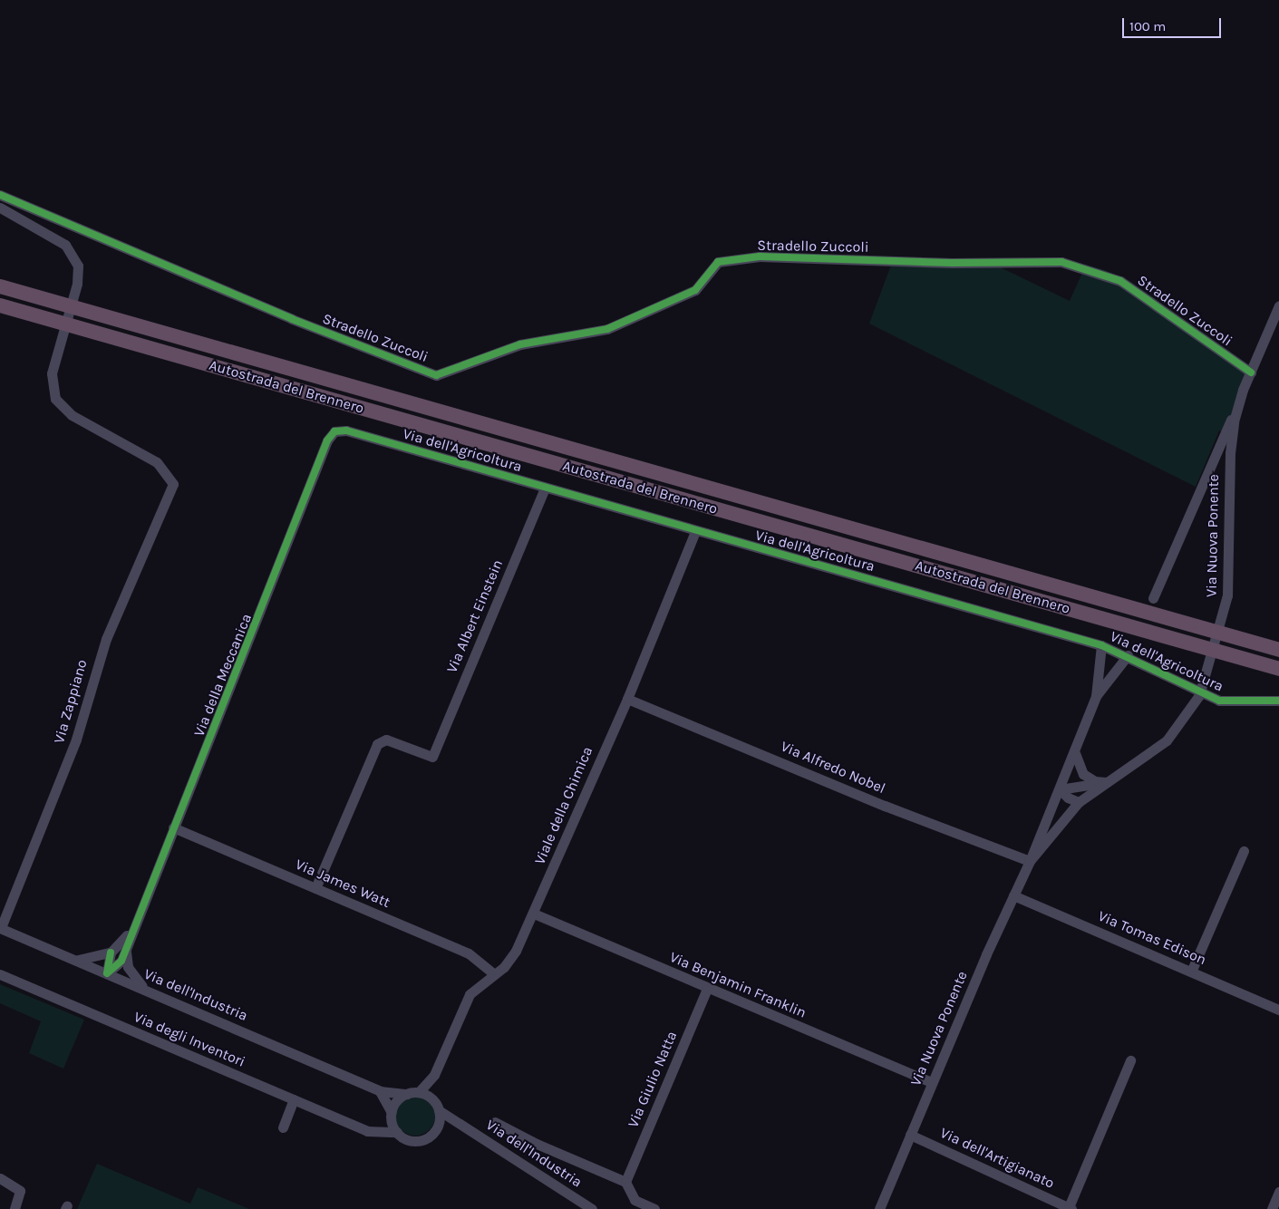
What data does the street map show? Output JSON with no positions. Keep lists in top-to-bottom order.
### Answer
{
  "streets": {
    "highway": ["Autostrada del Brennero"],
    "street": [
      "Stradello Zuccoli",
      "Via dell'Agricoltura",
      "Via Nuova Ponente",
      "Via Albert Einstein",
      "Via della Meccanica",
      "Via Zappiano",
      "Via Alfredo Nobel",
      "Viale della Chimica",
      "Via James Watt",
      "Via Tomas Edison",
      "Via Benjamin Franklin",
      "Via dell'Industria",
      "Via degli Inventori",
      "Via Giulio Natta",
      "Via dell'Artigianato"
    ]
  },
  "crossings": [
    ["Stradello Zuccoli", "Via Nuova Ponente"],
    ["Via dell'Agricoltura", "Via Albert Einstein"],
    ["Via dell'Agricoltura", "Via della Meccanica"],
    ["Via dell'Agricoltura", "Viale della Chimica"],
    ["Via Nuova Ponente", "Via Alfredo Nobel"],
    ["Via Nuova Ponente", "Via Tomas Edison"],
    ["Via Nuova Ponente", "Via Benjamin Franklin"],
    ["Via Nuova Ponente", "Via dell'Artigianato"],
    ["Via Albert Einstein", "Via James Watt"],
    ["Via della Meccanica", "Via James Watt"],
    ["Via della Meccanica", "Via dell'Industria"],
    ["Via Zappiano", "Via dell'Industria"],
    ["Via Alfredo Nobel", "Viale della Chimica"],
    ["Viale della Chimica", "Via James Watt"],
    ["Viale della Chimica", "Via Benjamin Franklin"],
    ["Viale della Chimica", "Via dell'Industria"],
    ["Viale della Chimica", "Via degli Inventori"],
    ["Via Benjamin Franklin", "Via Giulio Natta"],
    ["Via dell'Industria", "Via degli Inventori"]
  ],
  "scale_bar": "100 m"
}
